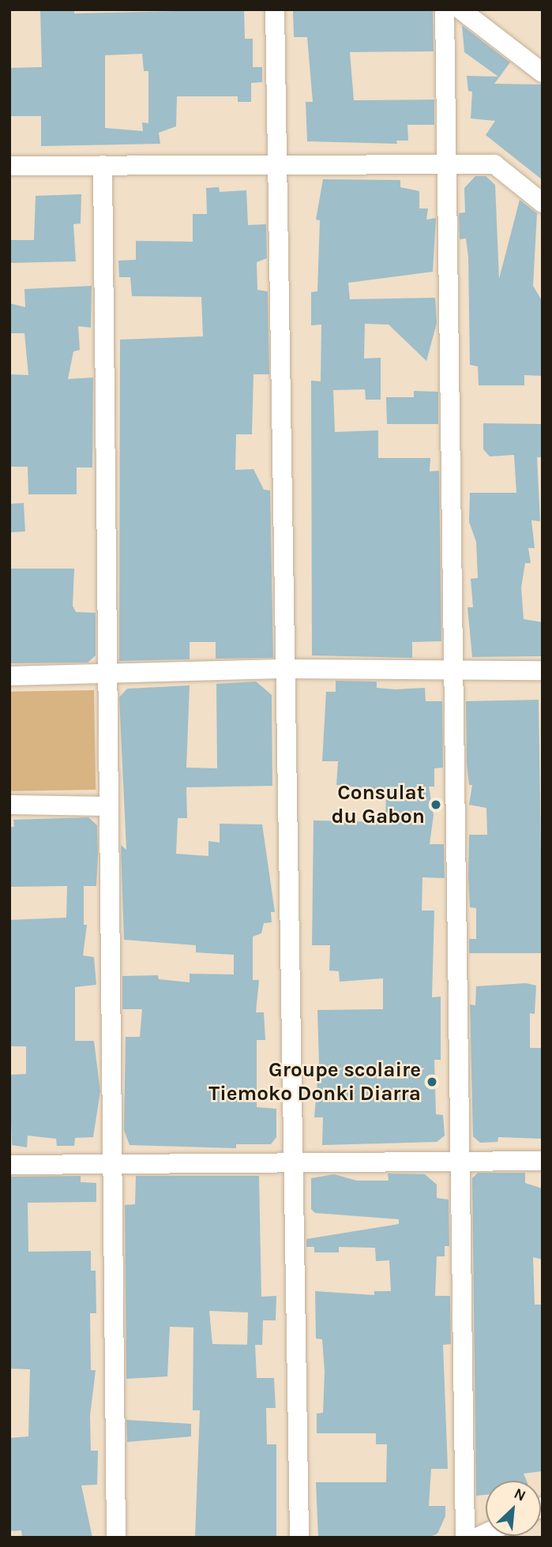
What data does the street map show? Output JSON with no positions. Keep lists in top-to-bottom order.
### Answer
{
  "places": ["Consulat du Gabon", "Groupe scolaire Tiemoko Donki Diarra"],
  "north": "top right"
}
